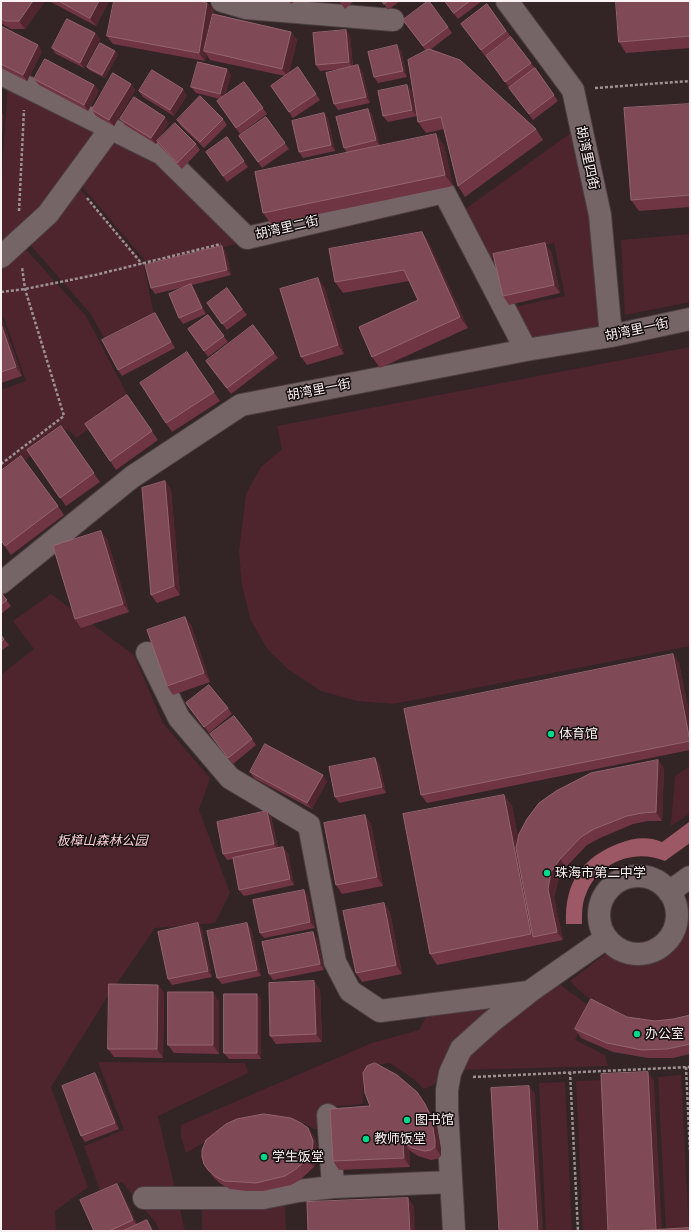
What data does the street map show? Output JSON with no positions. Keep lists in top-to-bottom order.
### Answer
{
  "streets": {
    "lane": ["胡湾里四街", "胡湾里二街", "胡湾里一街"]
  },
  "crossings": [
    ["胡湾里四街", "胡湾里一街"],
    ["胡湾里二街", "胡湾里一街"]
  ],
  "parks": ["板樟山森林公园"],
  "places": [
    "体育馆",
    "珠海市第二中学",
    "办公室",
    "图书馆",
    "教师饭堂",
    "学生饭堂"
  ]
}
